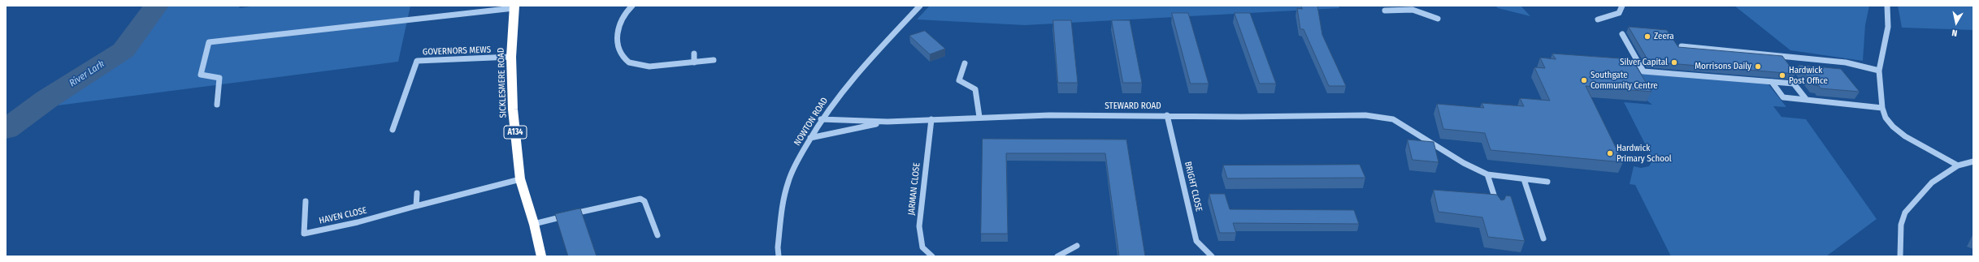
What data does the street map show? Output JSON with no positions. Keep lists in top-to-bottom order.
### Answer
{
  "streets": {
    "highway": ["SICKLESMERE ROAD", "A134"],
    "street": [
      "GOVERNORS MEWS",
      "STEWARD ROAD",
      "NOWTON ROAD",
      "BRIGHT CLOSE",
      "JARMAN CLOSE",
      "HAVEN CLOSE"
    ]
  },
  "crossings": [
    ["GOVERNORS MEWS", "SICKLESMERE ROAD"],
    ["STEWARD ROAD", "NOWTON ROAD"],
    ["STEWARD ROAD", "BRIGHT CLOSE"],
    ["STEWARD ROAD", "JARMAN CLOSE"]
  ],
  "water": ["River Lark"],
  "places": [
    "Zeera",
    "Silver Capital",
    "Morrisons Daily",
    "Hardwick Post Office",
    "Southgate Community Centre",
    "Hardwick Primary School"
  ],
  "north": "bottom"
}
